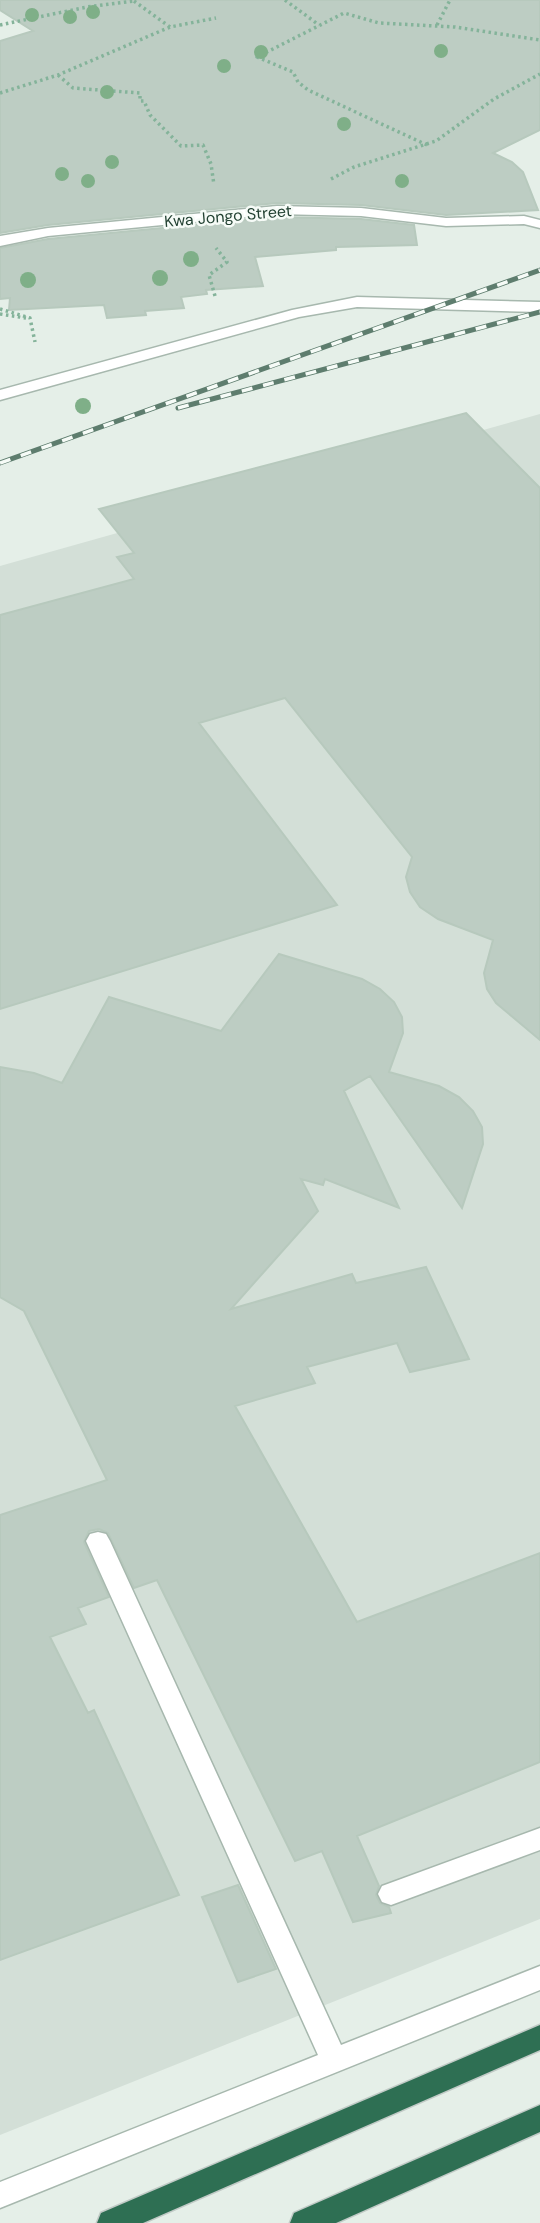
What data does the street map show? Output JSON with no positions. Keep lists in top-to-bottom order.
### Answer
{
  "streets": {
    "street": ["Kwa Jongo Street"]
  }
}
